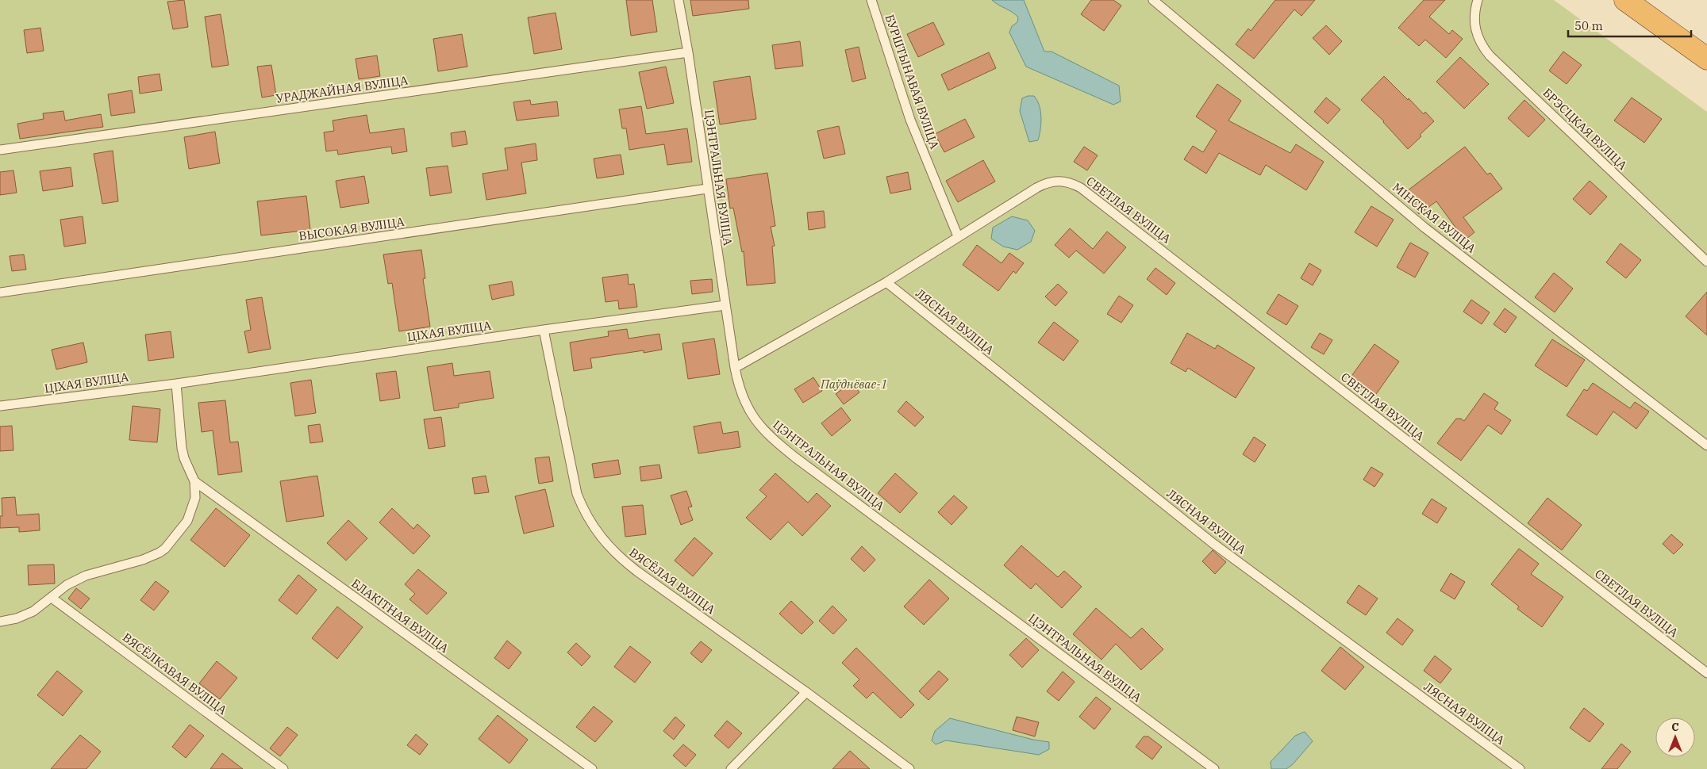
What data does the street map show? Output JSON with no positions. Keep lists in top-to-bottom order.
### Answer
{
  "streets": {
    "lane": [
      "БУРШТЫНАВАЯ ВУЛІЦА",
      "УРАДЖАЙНАЯ ВУЛІЦА",
      "БРЭСЦКАЯ ВУЛІЦА",
      "ЦЭНТРАЛЬНАЯ ВУЛІЦА",
      "СВЕТЛАЯ ВУЛІЦА",
      "МІНСКАЯ ВУЛІЦА",
      "ВЫСОКАЯ ВУЛІЦА",
      "ЛЯСНАЯ ВУЛІЦА",
      "ЦІХАЯ ВУЛІЦА",
      "ВЯСЁЛАЯ ВУЛІЦА",
      "БЛАКІТНАЯ ВУЛІЦА",
      "ВЯСЁЛКАВАЯ ВУЛІЦА"
    ]
  },
  "crossings": [
    ["БУРШТЫНАВАЯ ВУЛІЦА", "СВЕТЛАЯ ВУЛІЦА"],
    ["УРАДЖАЙНАЯ ВУЛІЦА", "ЦЭНТРАЛЬНАЯ ВУЛІЦА"],
    ["ЦЭНТРАЛЬНАЯ ВУЛІЦА", "СВЕТЛАЯ ВУЛІЦА"],
    ["ЦЭНТРАЛЬНАЯ ВУЛІЦА", "ВЫСОКАЯ ВУЛІЦА"],
    ["ЦЭНТРАЛЬНАЯ ВУЛІЦА", "ЦІХАЯ ВУЛІЦА"],
    ["СВЕТЛАЯ ВУЛІЦА", "ЛЯСНАЯ ВУЛІЦА"],
    ["ЦІХАЯ ВУЛІЦА", "ВЯСЁЛАЯ ВУЛІЦА"]
  ],
  "parks": ["Паўднёвае-1"],
  "scale_bar": "50 m",
  "north": "top"
}
